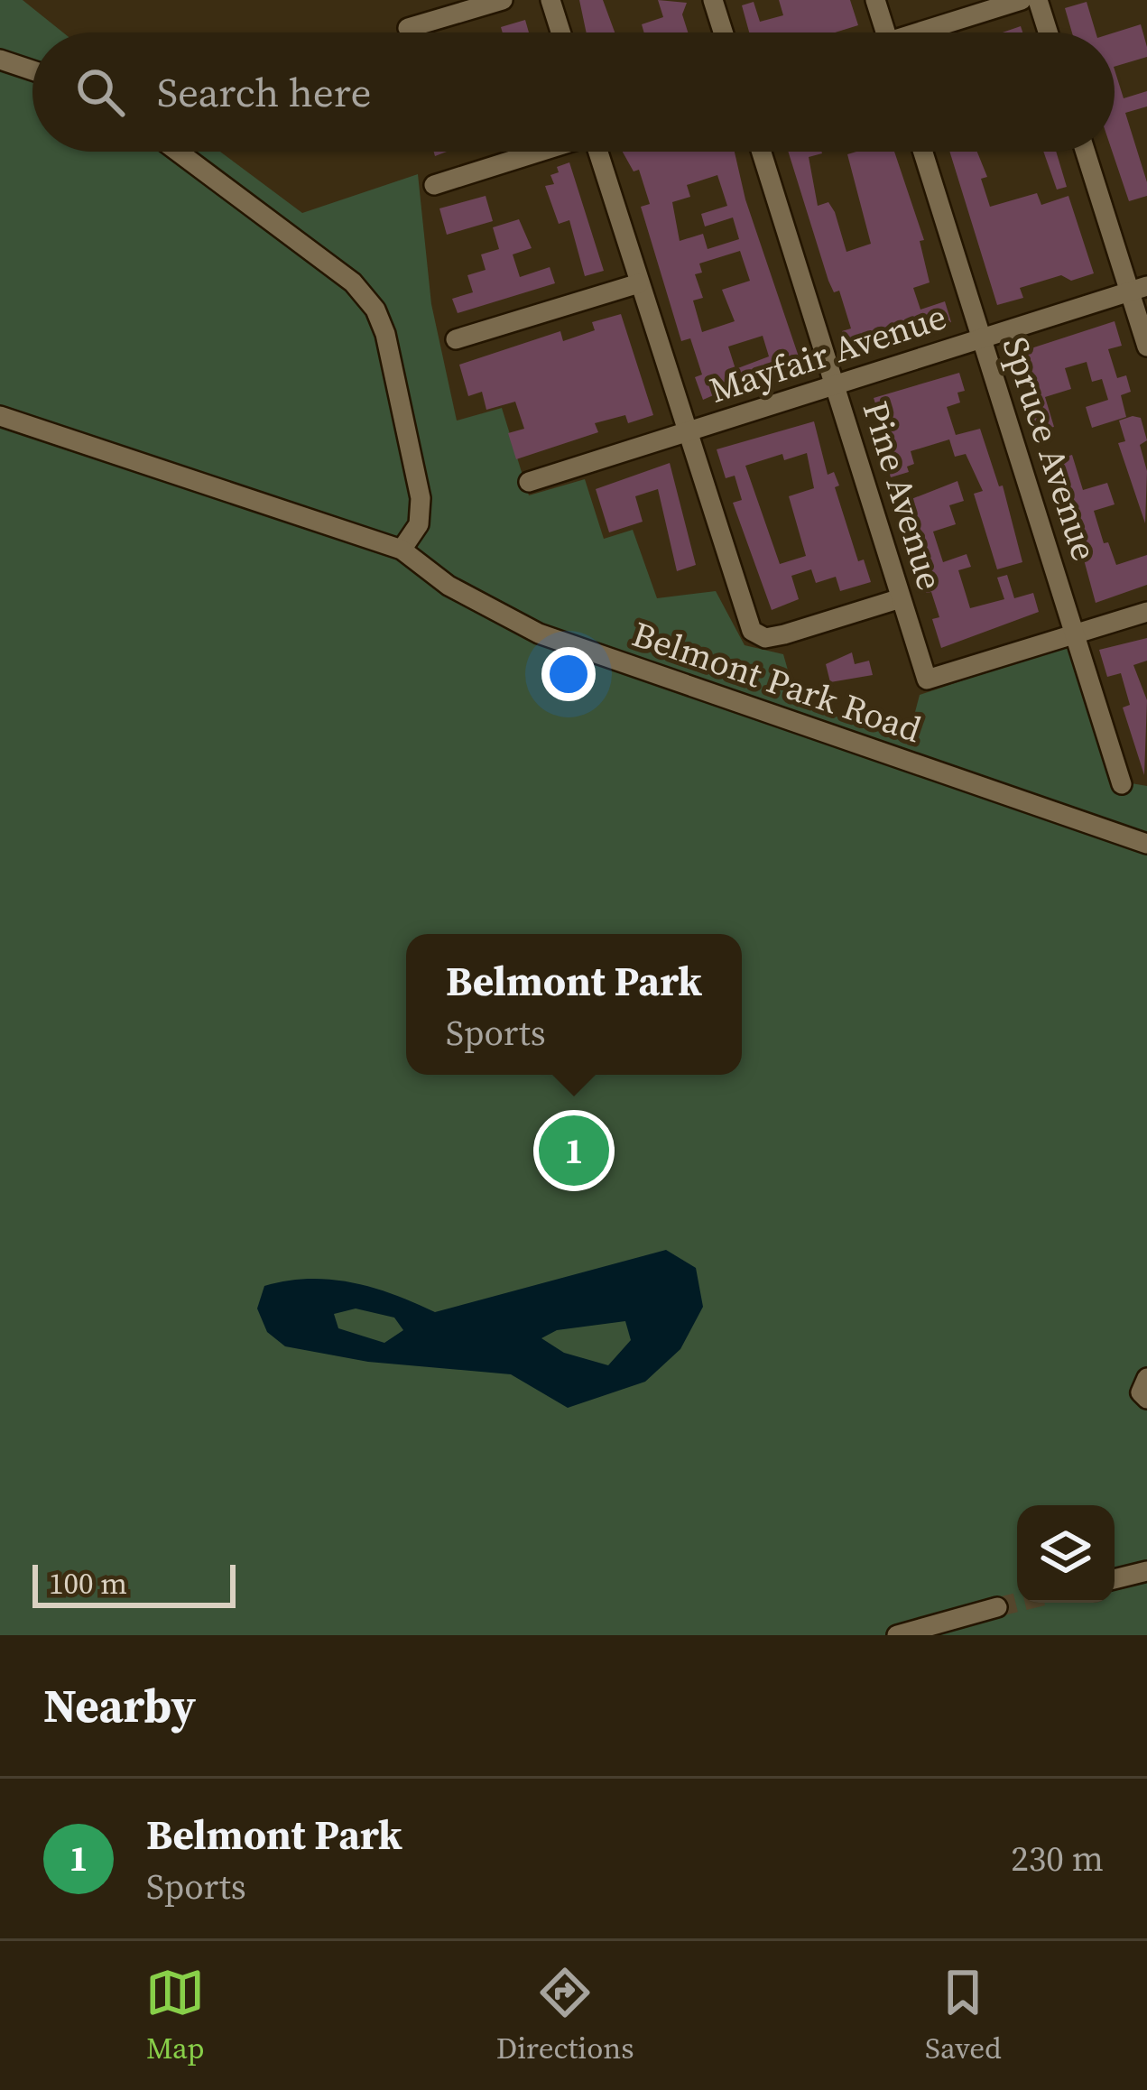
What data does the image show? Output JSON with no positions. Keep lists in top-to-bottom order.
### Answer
{
  "streets": {
    "street": [
      "Mayfair Avenue",
      "Spruce Avenue",
      "Pine Avenue",
      "Belmont Park Road"
    ]
  },
  "crossings": [
    ["Mayfair Avenue", "Spruce Avenue"],
    ["Mayfair Avenue", "Pine Avenue"],
    ["Spruce Avenue", "Pine Avenue"]
  ],
  "scale_bar": "100 m",
  "page": {
    "search": "Search here",
    "popup": ["Belmont Park", "Sports"],
    "pins": "1",
    "scale": "100 m",
    "heading": "Nearby",
    "list": [
      {
        "mark": "1",
        "name": "Belmont Park",
        "note": "Sports",
        "value": "230 m"
      }
    ],
    "nav": ["Map", "Directions", "Saved"]
  }
}
